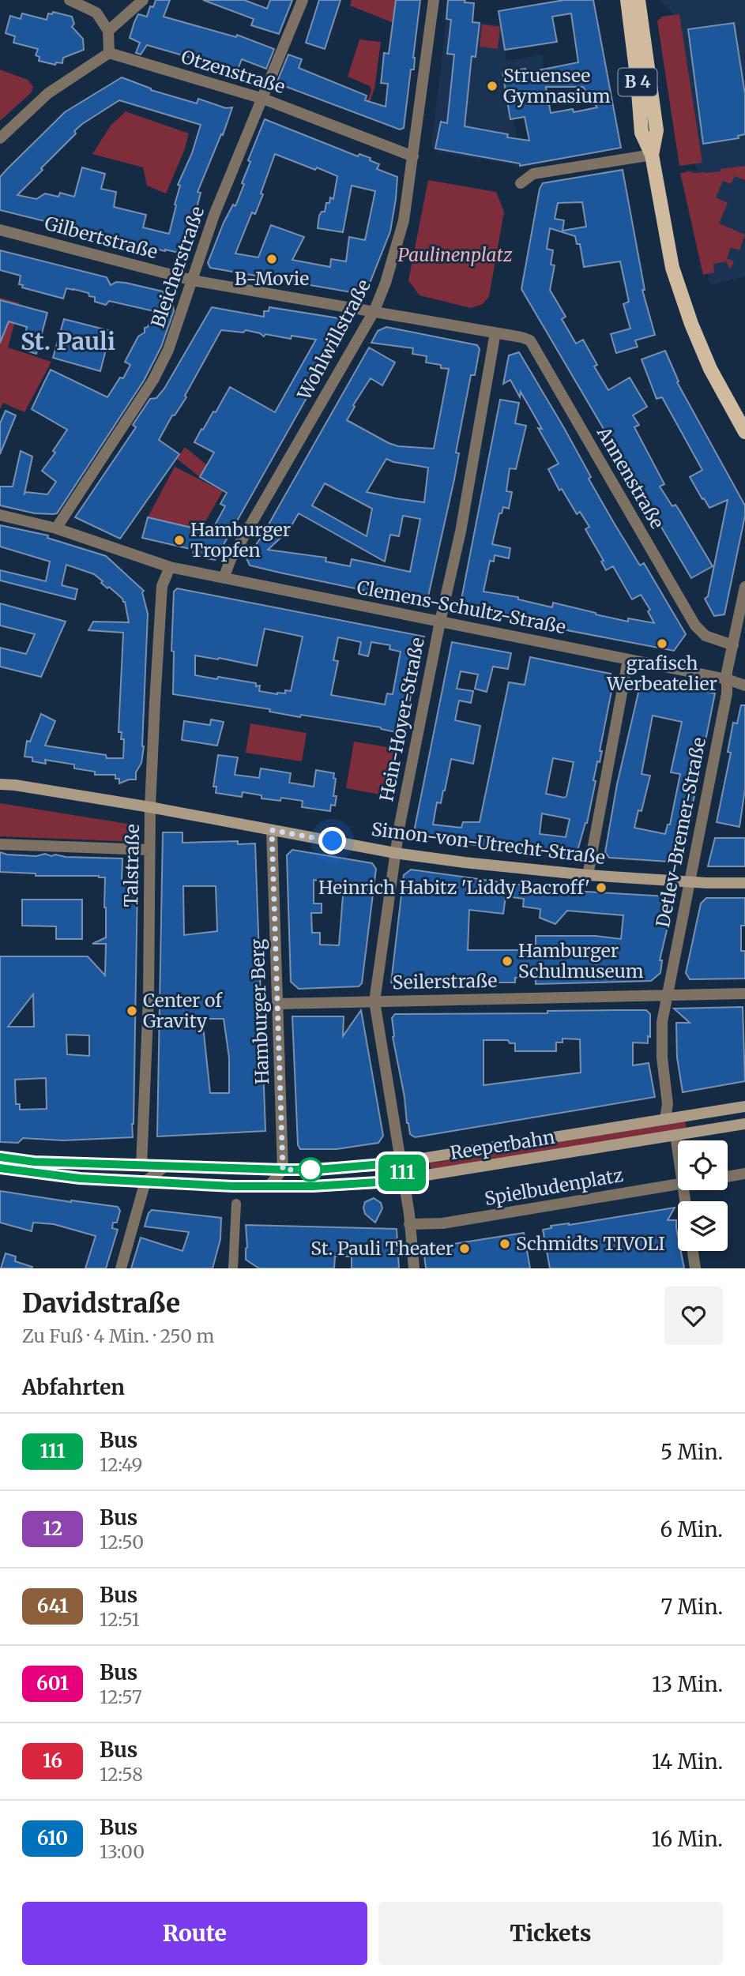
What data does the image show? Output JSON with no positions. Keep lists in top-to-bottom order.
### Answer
{
  "streets": {
    "main road": ["B 4", "Simon-von-Utrecht-Straße", "Reeperbahn"],
    "street": [
      "Otzenstraße",
      "Gilbertstraße",
      "Bleicherstraße",
      "Wohlwillstraße",
      "Annenstraße",
      "Clemens-Schultz-Straße",
      "Hein-Hoyer-Straße",
      "Detlev-Bremer-Straße",
      "Talstraße",
      "Seilerstraße",
      "Hamburger Berg",
      "Spielbudenplatz"
    ]
  },
  "crossings": [
    ["Otzenstraße", "Bleicherstraße"],
    ["Otzenstraße", "Wohlwillstraße"],
    ["Gilbertstraße", "Bleicherstraße"],
    ["Gilbertstraße", "Wohlwillstraße"],
    ["Bleicherstraße", "Clemens-Schultz-Straße"],
    ["Wohlwillstraße", "Clemens-Schultz-Straße"],
    ["Annenstraße", "Hein-Hoyer-Straße"],
    ["Annenstraße", "Detlev-Bremer-Straße"],
    ["Clemens-Schultz-Straße", "Hein-Hoyer-Straße"],
    ["Clemens-Schultz-Straße", "Detlev-Bremer-Straße"],
    ["Clemens-Schultz-Straße", "Talstraße"],
    ["Hein-Hoyer-Straße", "Simon-von-Utrecht-Straße"],
    ["Hein-Hoyer-Straße", "Seilerstraße"],
    ["Hein-Hoyer-Straße", "Reeperbahn"],
    ["Hein-Hoyer-Straße", "Spielbudenplatz"],
    ["Detlev-Bremer-Straße", "Simon-von-Utrecht-Straße"],
    ["Detlev-Bremer-Straße", "Seilerstraße"],
    ["Detlev-Bremer-Straße", "Reeperbahn"],
    ["Simon-von-Utrecht-Straße", "Talstraße"],
    ["Simon-von-Utrecht-Straße", "Hamburger Berg"],
    ["Talstraße", "Reeperbahn"],
    ["Seilerstraße", "Hamburger Berg"],
    ["Hamburger Berg", "Reeperbahn"]
  ],
  "districts": ["St. Pauli"],
  "parks": ["Paulinenplatz"],
  "places": [
    "Struensee Gymnasium",
    "B-Movie",
    "Hamburger Tropfen",
    "grafisch Werbeatelier",
    "Heinrich Habitz 'Liddy Bacroff'",
    "Hamburger Schulmuseum",
    "Center of Gravity",
    "Schmidts TIVOLI",
    "St. Pauli Theater"
  ],
  "lines": ["bus line 111"],
  "page": {
    "on_map": "111",
    "heading": [
      ["Davidstraße", "Zu Fuß · 4 Min. · 250 m"],
      "Abfahrten"
    ],
    "list": [
      {
        "mark": "111",
        "name": "Bus",
        "note": "12:49",
        "value": "5 Min."
      },
      {
        "mark": "12",
        "name": "Bus",
        "note": "12:50",
        "value": "6 Min."
      },
      {
        "mark": "641",
        "name": "Bus",
        "note": "12:51",
        "value": "7 Min."
      },
      {
        "mark": "601",
        "name": "Bus",
        "note": "12:57",
        "value": "13 Min."
      },
      {
        "mark": "16",
        "name": "Bus",
        "note": "12:58",
        "value": "14 Min."
      },
      {
        "mark": "610",
        "name": "Bus",
        "note": "13:00",
        "value": "16 Min."
      }
    ],
    "buttons": ["Route", "Tickets"]
  }
}
